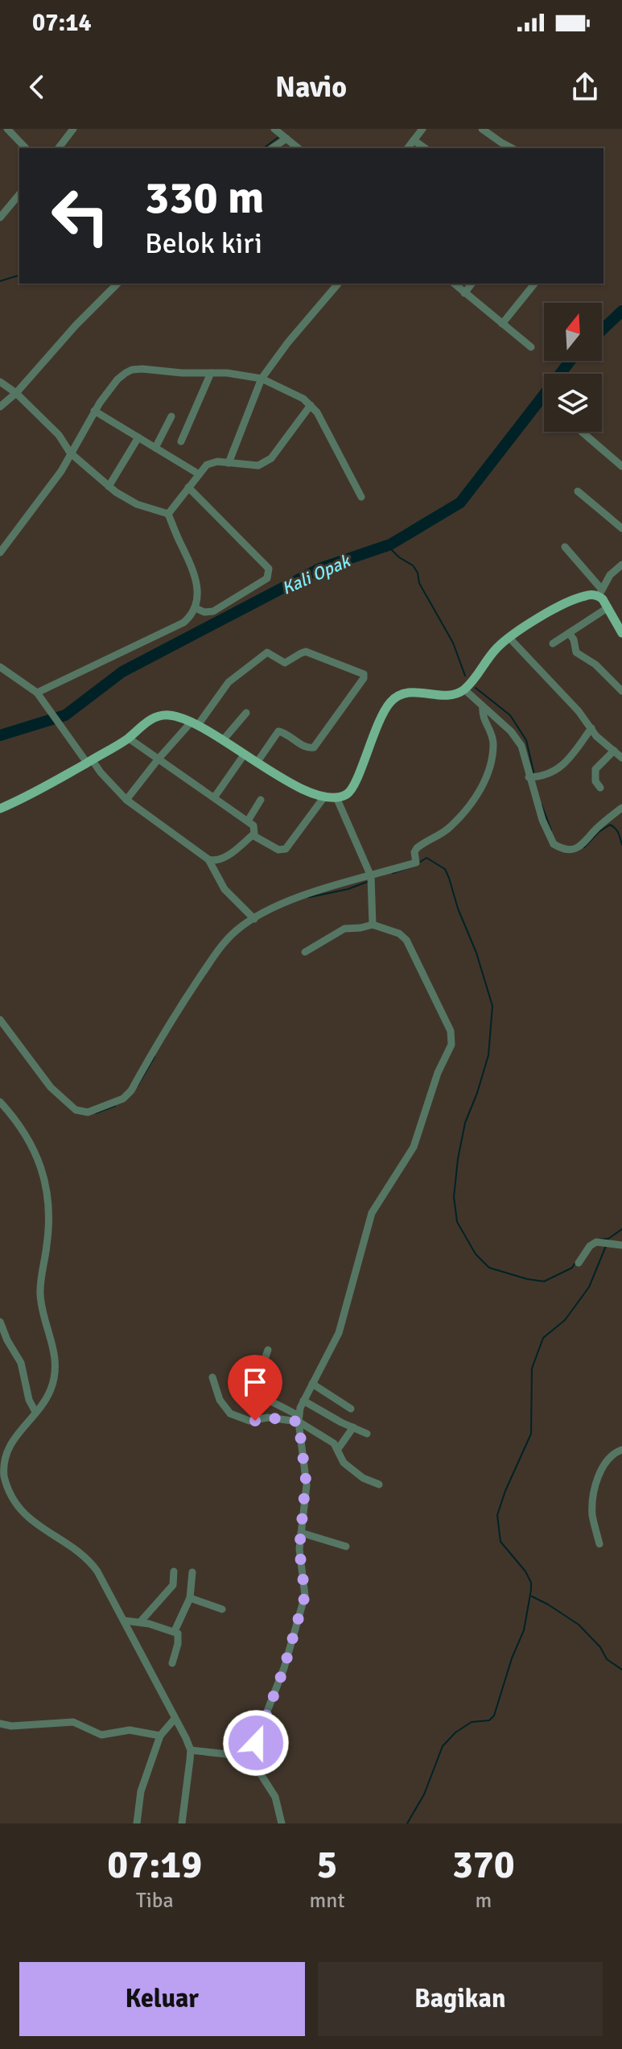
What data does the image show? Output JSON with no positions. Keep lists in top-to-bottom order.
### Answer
{
  "water": ["Kali Opak"],
  "north": "top",
  "page": {
    "status": "07:14",
    "header": "Navio",
    "turn": ["330 m", "Belok kiri"],
    "eta": [
      "07:19",
      "Tiba",
      "5",
      "mnt",
      "370",
      "m"
    ],
    "buttons": ["Keluar", "Bagikan"]
  }
}
